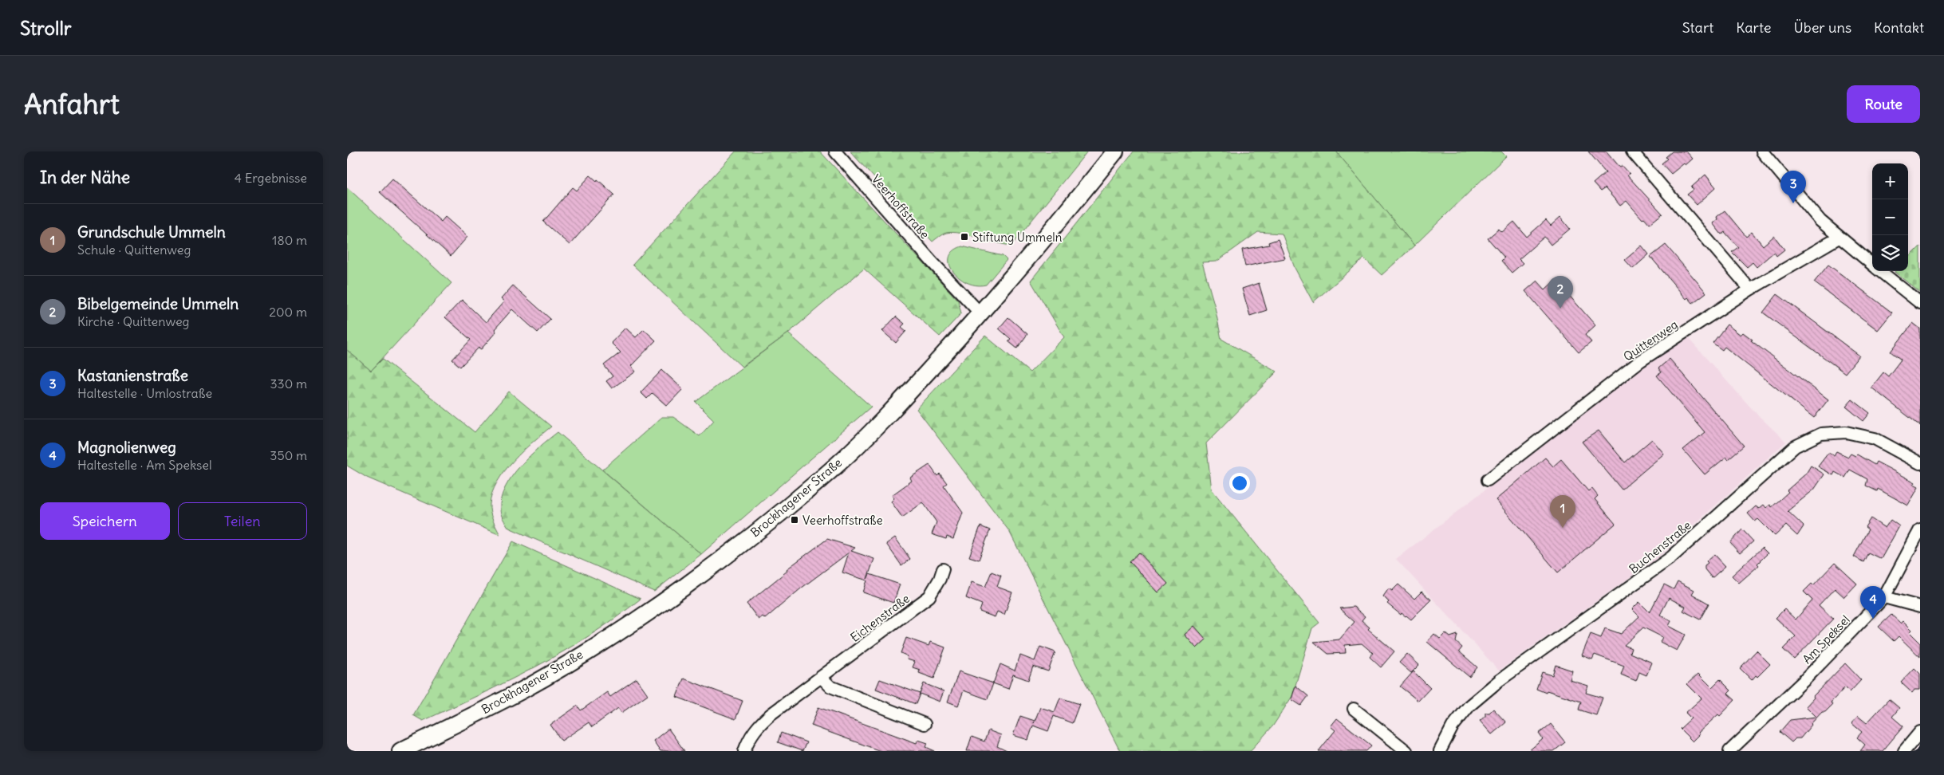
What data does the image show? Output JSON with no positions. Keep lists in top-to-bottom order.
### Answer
{
  "streets": {
    "main road": ["Brockhagener Straße"],
    "street": [
      "Veerhoffstraße",
      "Quittenweg",
      "Buchenstraße",
      "Eichenstraße",
      "Am Speksel"
    ]
  },
  "crossings": [
    ["Veerhoffstraße", "Brockhagener Straße"]
  ],
  "places": {
    "transit": ["Stiftung Ummeln", "Veerhoffstraße"]
  },
  "page": {
    "header": "Strollr",
    "nav": [
      "Start",
      "Karte",
      "Über uns",
      "Kontakt"
    ],
    "buttons": [
      "Route",
      ["Speichern", "Teilen"]
    ],
    "title": "Anfahrt",
    "heading": ["In der Nähe", "4 Ergebnisse"],
    "map_buttons": ["+", "−"],
    "pins": [
      "3",
      "2",
      "1",
      "4"
    ],
    "list": [
      {
        "mark": "1",
        "name": "Grundschule Ummeln",
        "note": "Schule · Quittenweg",
        "value": "180 m"
      },
      {
        "mark": "2",
        "name": "Bibelgemeinde Ummeln",
        "note": "Kirche · Quittenweg",
        "value": "200 m"
      },
      {
        "mark": "3",
        "name": "Kastanienstraße",
        "note": "Haltestelle · Umlostraße",
        "value": "330 m"
      },
      {
        "mark": "4",
        "name": "Magnolienweg",
        "note": "Haltestelle · Am Speksel",
        "value": "350 m"
      }
    ]
  }
}
